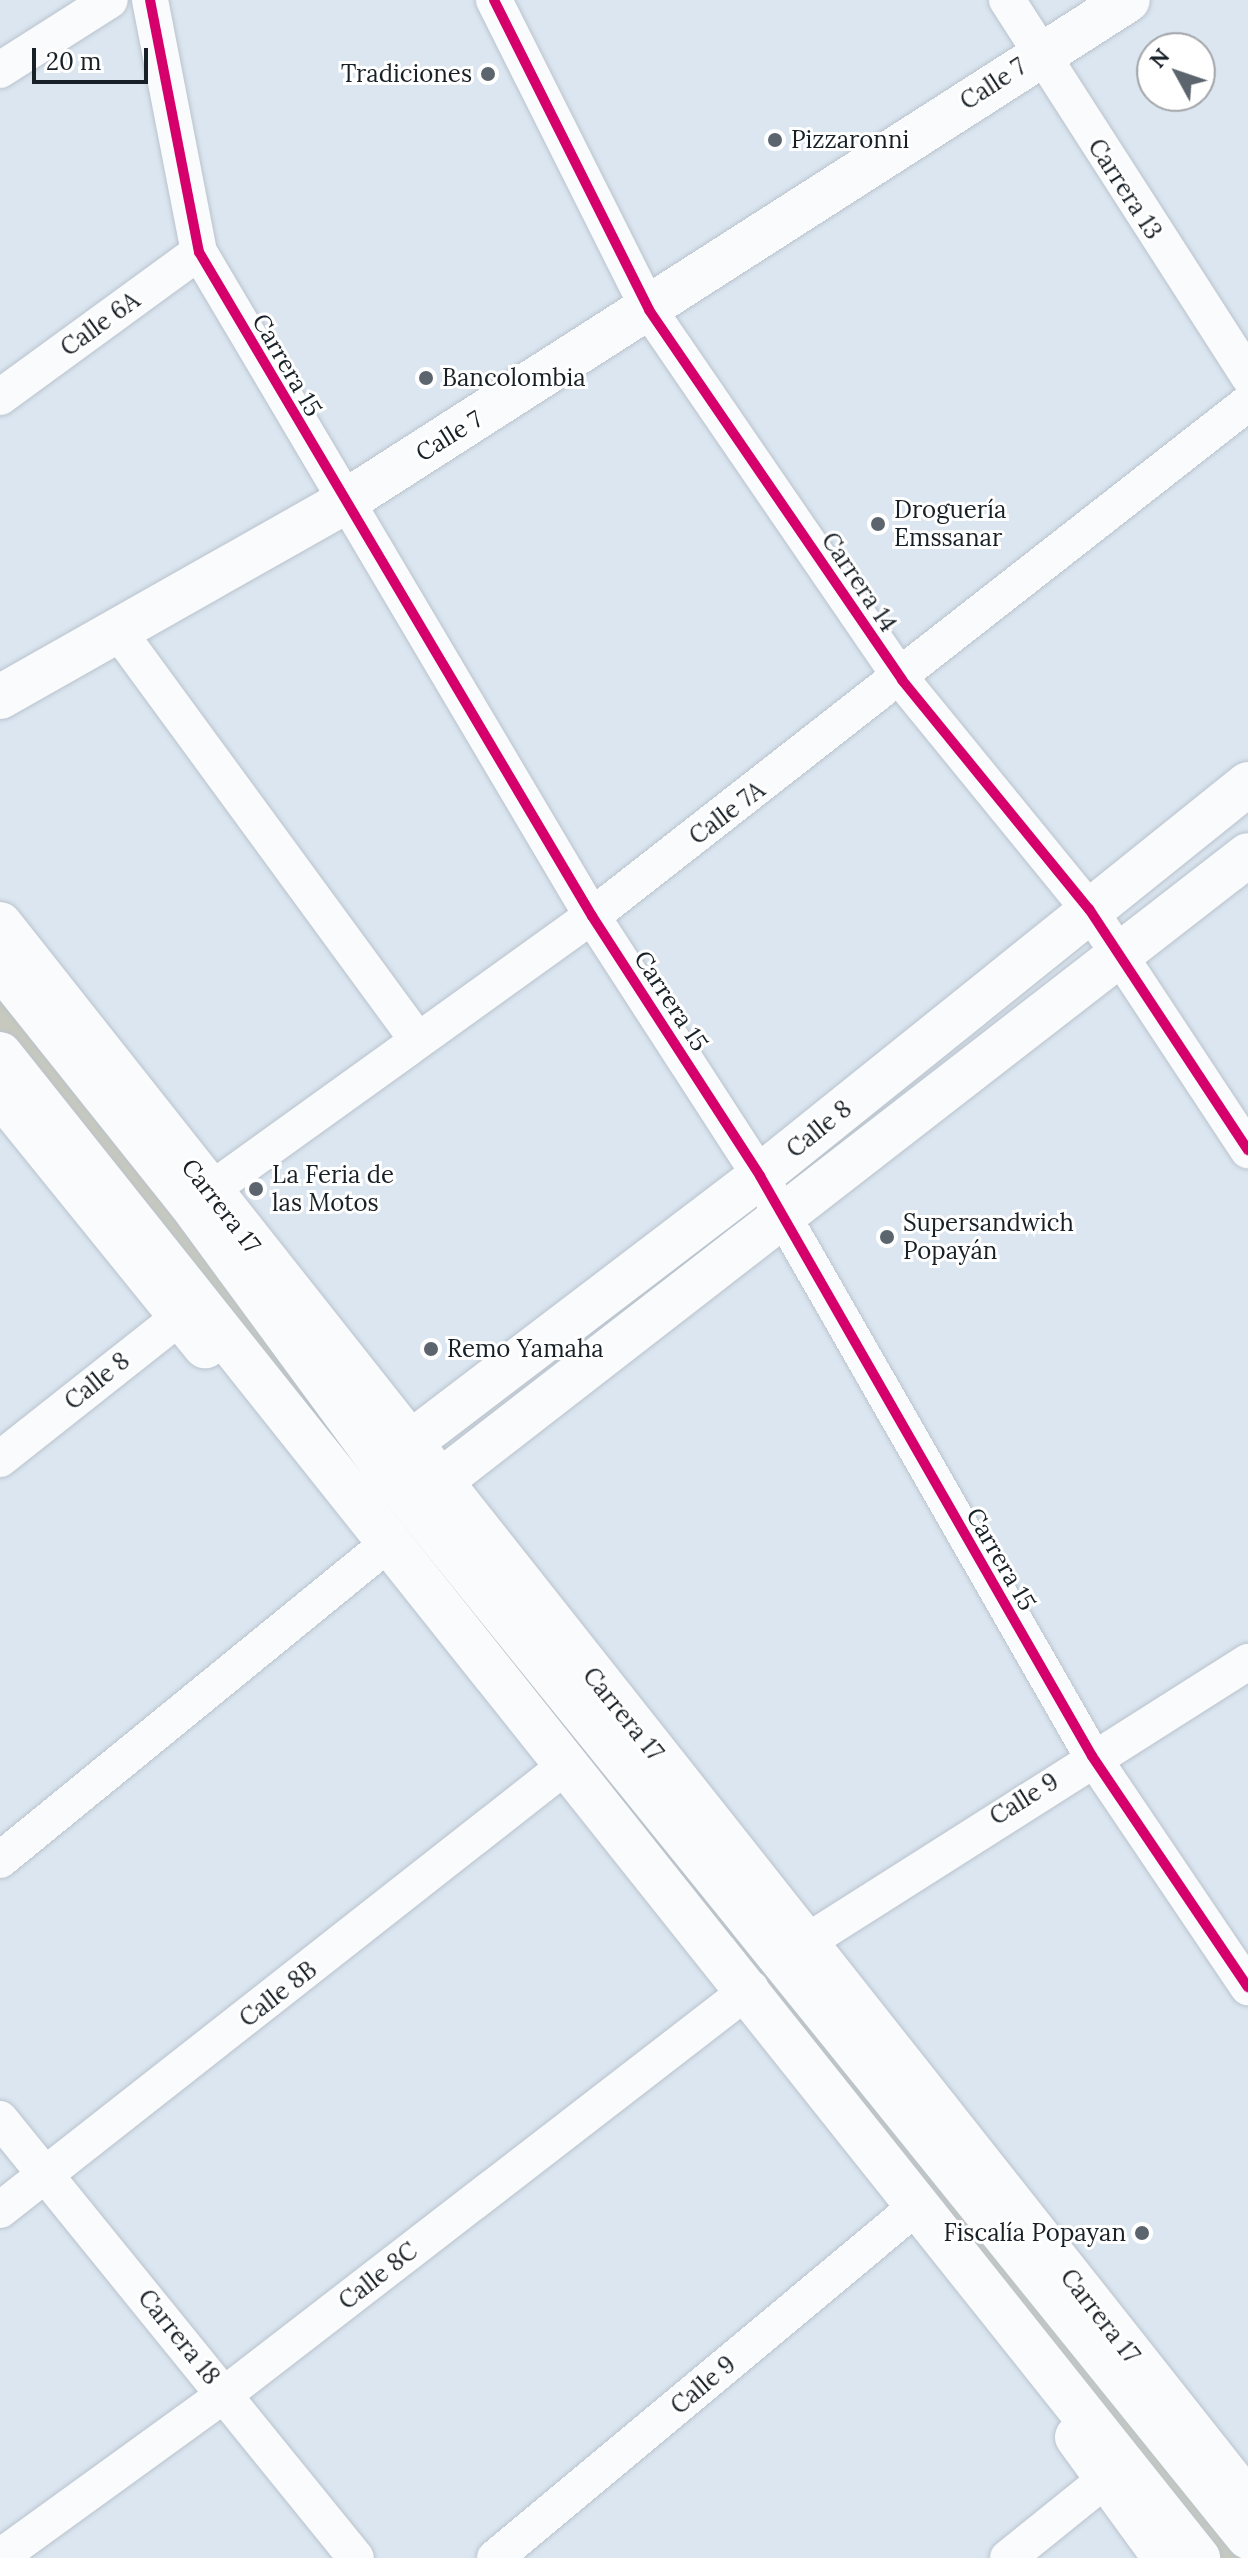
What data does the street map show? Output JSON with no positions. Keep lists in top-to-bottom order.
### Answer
{
  "streets": {
    "main road": ["Calle 7", "Calle 8", "Carrera 17"],
    "street": [
      "Carrera 13",
      "Calle 6A",
      "Carrera 15",
      "Carrera 14",
      "Calle 7A",
      "Calle 9",
      "Calle 8B",
      "Calle 8C",
      "Carrera 18"
    ]
  },
  "crossings": [
    ["Calle 7", "Carrera 13"],
    ["Calle 7", "Carrera 15"],
    ["Calle 7", "Carrera 14"],
    ["Calle 6A", "Carrera 15"],
    ["Carrera 15", "Calle 7A"],
    ["Carrera 15", "Calle 8"],
    ["Carrera 15", "Calle 9"],
    ["Carrera 14", "Calle 7A"],
    ["Carrera 14", "Calle 8"],
    ["Calle 7A", "Carrera 17"],
    ["Calle 8", "Carrera 17"],
    ["Carrera 17", "Calle 9"],
    ["Calle 8B", "Carrera 18"],
    ["Calle 8C", "Carrera 18"]
  ],
  "places": [
    "Tradiciones",
    "Pizzaronni",
    "Bancolombia",
    "Droguería Emssanar",
    "La Feria de las Motos",
    "Supersandwich Popayán",
    "Remo Yamaha",
    "Fiscalía Popayan"
  ],
  "scale_bar": "20 m",
  "north": "top left"
}
